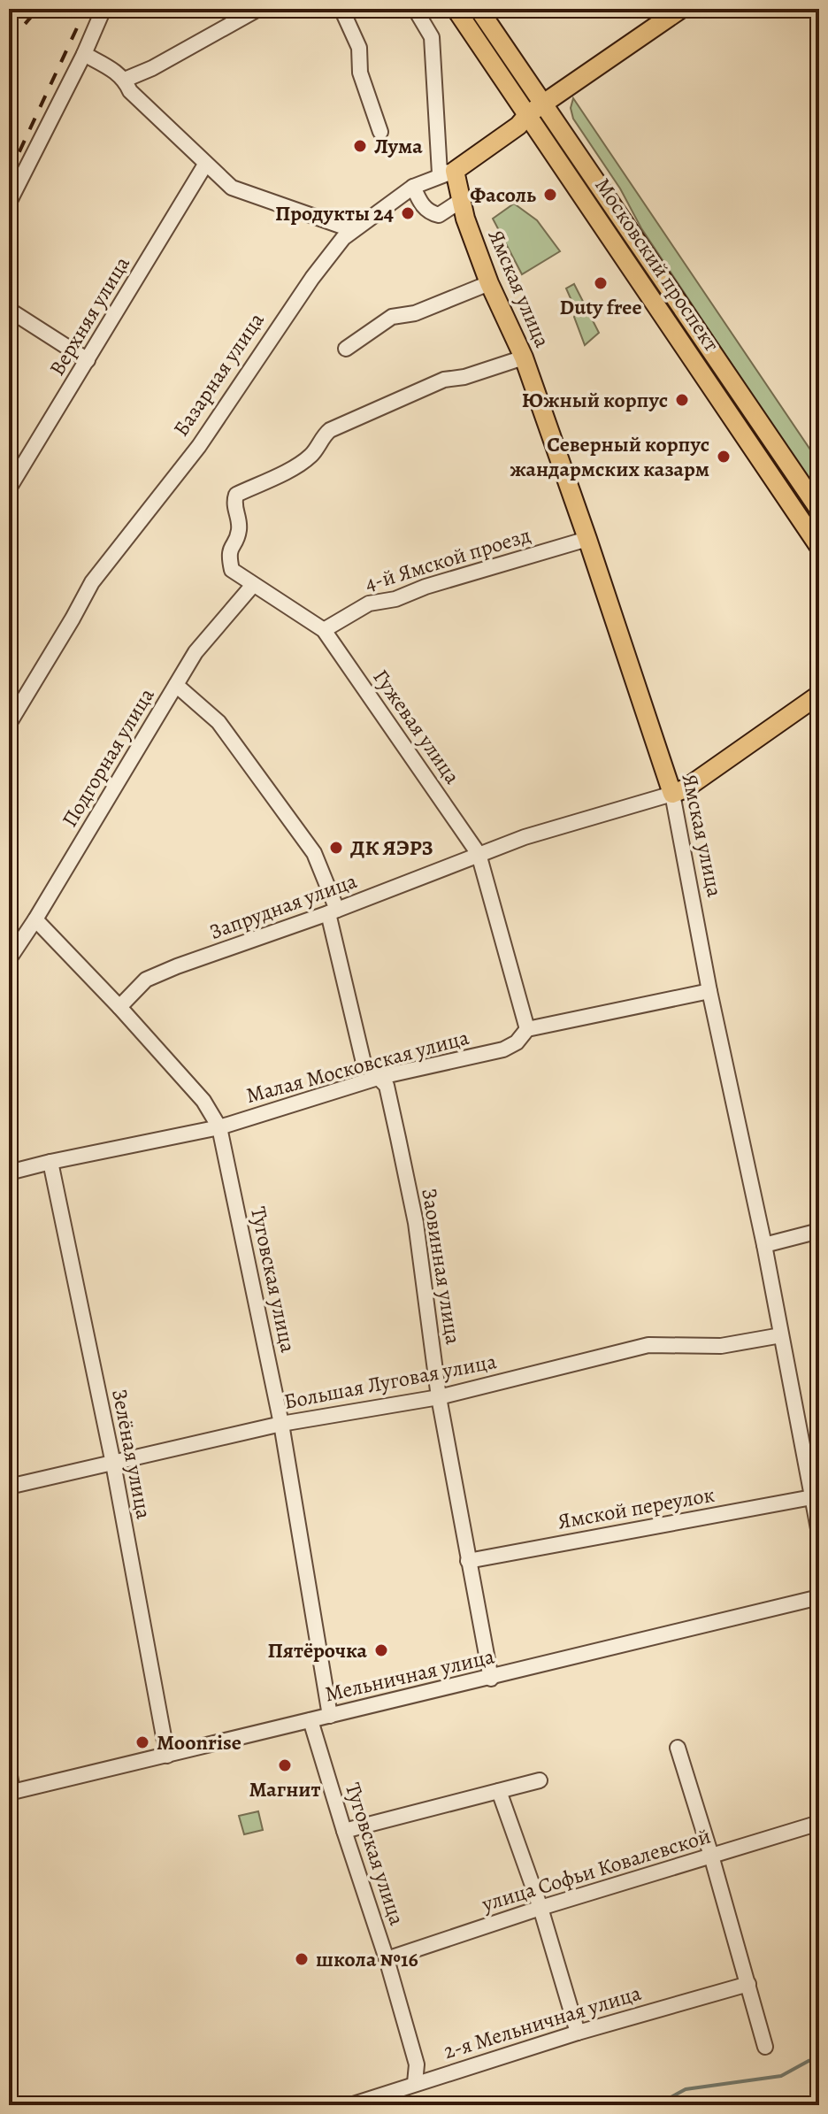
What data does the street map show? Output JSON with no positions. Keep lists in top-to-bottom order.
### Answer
{
  "streets": {
    "main road": ["Московский проспект", "Ямская улица", "Базарная улица"],
    "street": [
      "Верхняя улица",
      "4-й Ямской проезд",
      "Гужевая улица",
      "Подгорная улица",
      "Запрудная улица",
      "Малая Московская улица",
      "Заовинная улица",
      "Туговская улица",
      "Большая Луговая улица",
      "Зелёная улица",
      "Ямской переулок",
      "Мельничная улица",
      "улица Софьи Ковалевской",
      "2-я Мельничная улица"
    ]
  },
  "crossings": [
    ["Московский проспект", "Базарная улица"],
    ["Ямская улица", "Базарная улица"],
    ["Ямская улица", "4-й Ямской проезд"],
    ["Ямская улица", "Гужевая улица"],
    ["Ямская улица", "Запрудная улица"],
    ["Ямская улица", "Малая Московская улица"],
    ["Ямская улица", "Большая Луговая улица"],
    ["Ямская улица", "Ямской переулок"],
    ["4-й Ямской проезд", "Гужевая улица"],
    ["Гужевая улица", "Подгорная улица"],
    ["Гужевая улица", "Запрудная улица"],
    ["Гужевая улица", "Малая Московская улица"],
    ["Подгорная улица", "Заовинная улица"],
    ["Подгорная улица", "Туговская улица"],
    ["Запрудная улица", "Заовинная улица"],
    ["Запрудная улица", "Туговская улица"],
    ["Малая Московская улица", "Заовинная улица"],
    ["Малая Московская улица", "Туговская улица"],
    ["Малая Московская улица", "Зелёная улица"],
    ["Заовинная улица", "Большая Луговая улица"],
    ["Заовинная улица", "Ямской переулок"],
    ["Заовинная улица", "Мельничная улица"],
    ["Туговская улица", "Большая Луговая улица"],
    ["Туговская улица", "Мельничная улица"],
    ["Туговская улица", "улица Софьи Ковалевской"],
    ["Туговская улица", "2-я Мельничная улица"],
    ["Большая Луговая улица", "Зелёная улица"],
    ["Зелёная улица", "Мельничная улица"]
  ],
  "places": [
    "Лума",
    "Фасоль",
    "Продукты 24",
    "Duty free",
    "Южный корпус",
    "Северный корпус жандармских казарм",
    "ДК ЯЭРЗ",
    "Пятёрочка",
    "Moonrise",
    "Магнит",
    "школа №16"
  ]
}
